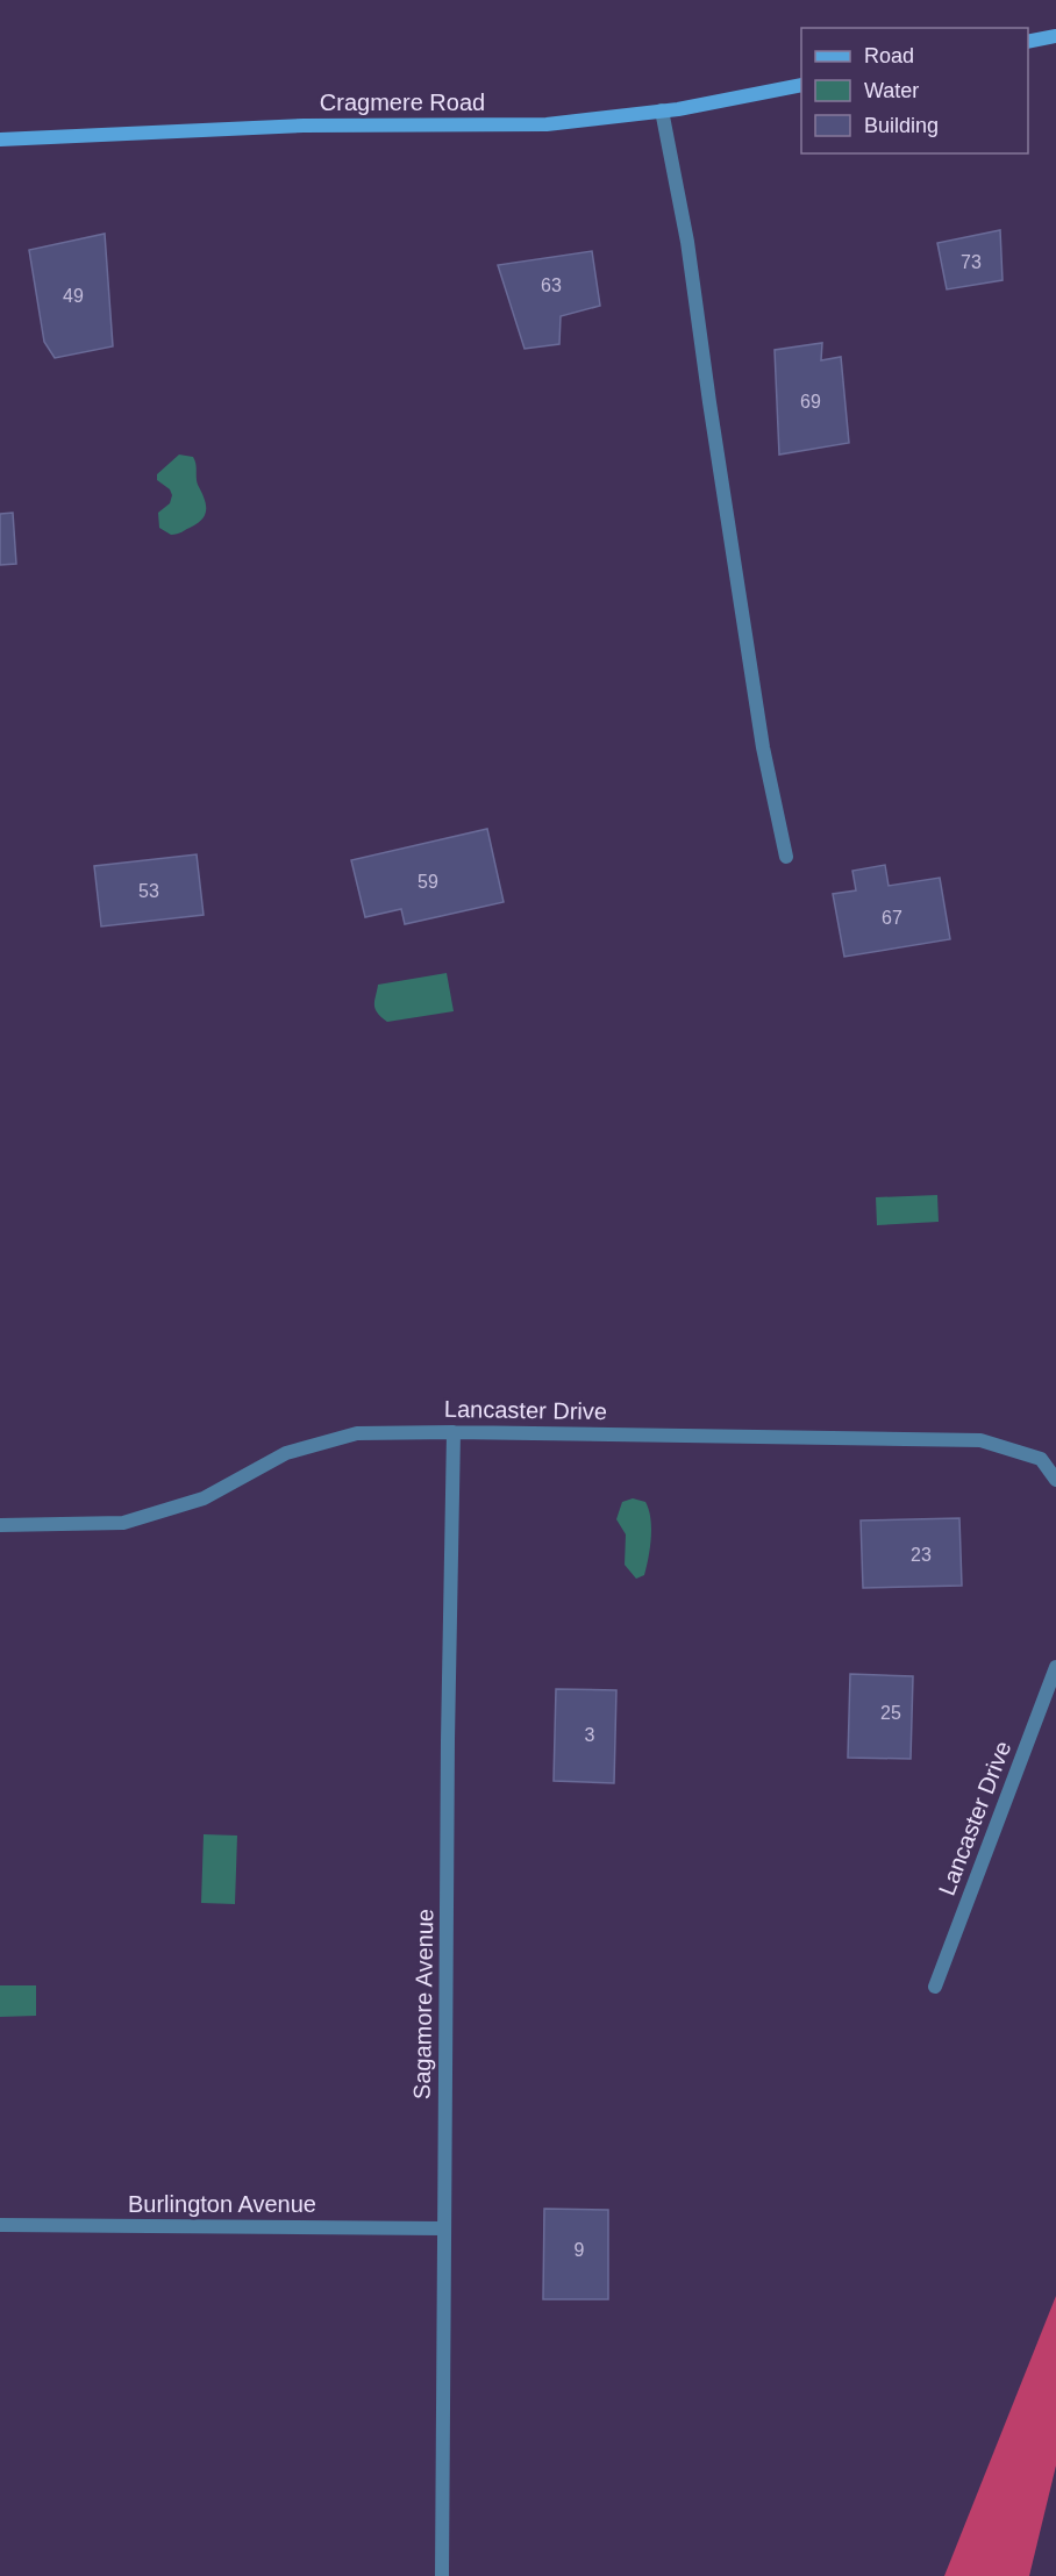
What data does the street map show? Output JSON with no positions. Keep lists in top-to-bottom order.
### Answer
{
  "streets": {
    "street": [
      "Cragmere Road",
      "Lancaster Drive",
      "Sagamore Avenue",
      "Burlington Avenue"
    ]
  },
  "crossings": [
    ["Lancaster Drive", "Sagamore Avenue"],
    ["Sagamore Avenue", "Burlington Avenue"]
  ],
  "house_numbers": [
    "73",
    "63",
    "49",
    "69",
    "59",
    "53",
    "67",
    "23",
    "25",
    "3",
    "9"
  ],
  "legend": ["Road", "Water", "Building"]
}
